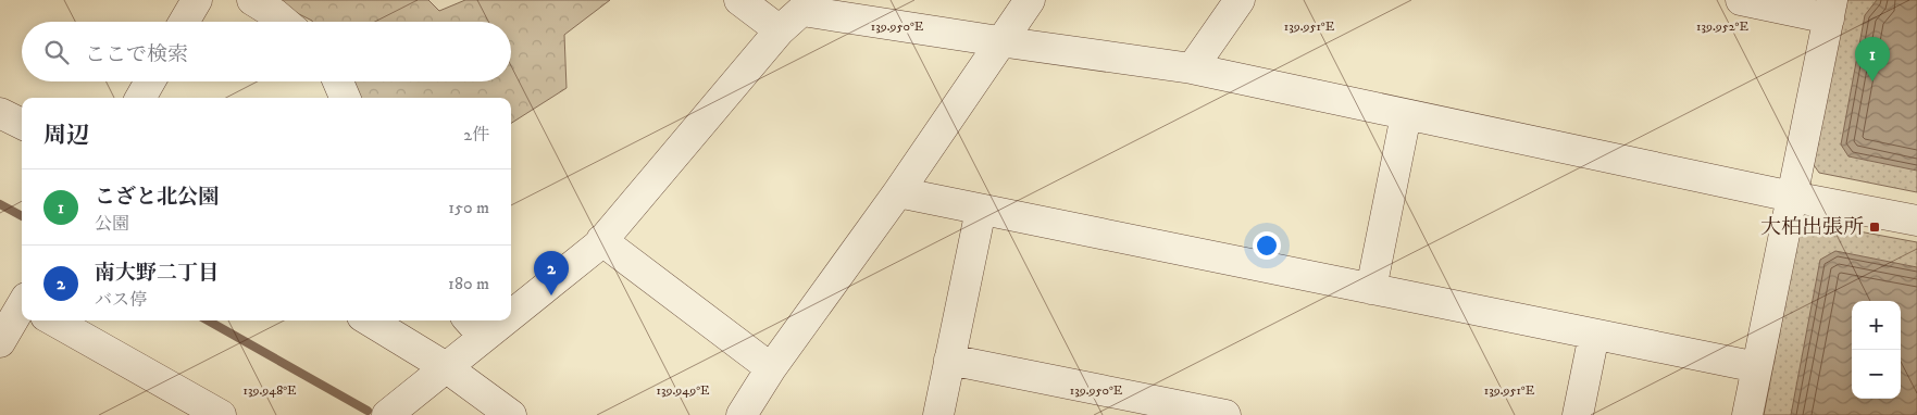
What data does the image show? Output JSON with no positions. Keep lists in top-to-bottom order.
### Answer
{
  "places": {
    "transit": ["大柏出張所"]
  },
  "page": {
    "search": "ここで検索",
    "pins": ["1", "2"],
    "heading": ["周辺", "2件"],
    "list": [
      {
        "mark": "1",
        "name": "こざと北公園",
        "note": "公園",
        "value": "150 m"
      },
      {
        "mark": "2",
        "name": "南大野二丁目",
        "note": "バス停",
        "value": "180 m"
      }
    ],
    "map_buttons": ["+", "−"]
  },
  "coordinates": [
    "139.950°E",
    "139.951°E",
    "139.952°E",
    "139.948°E",
    "139.949°E"
  ]
}
